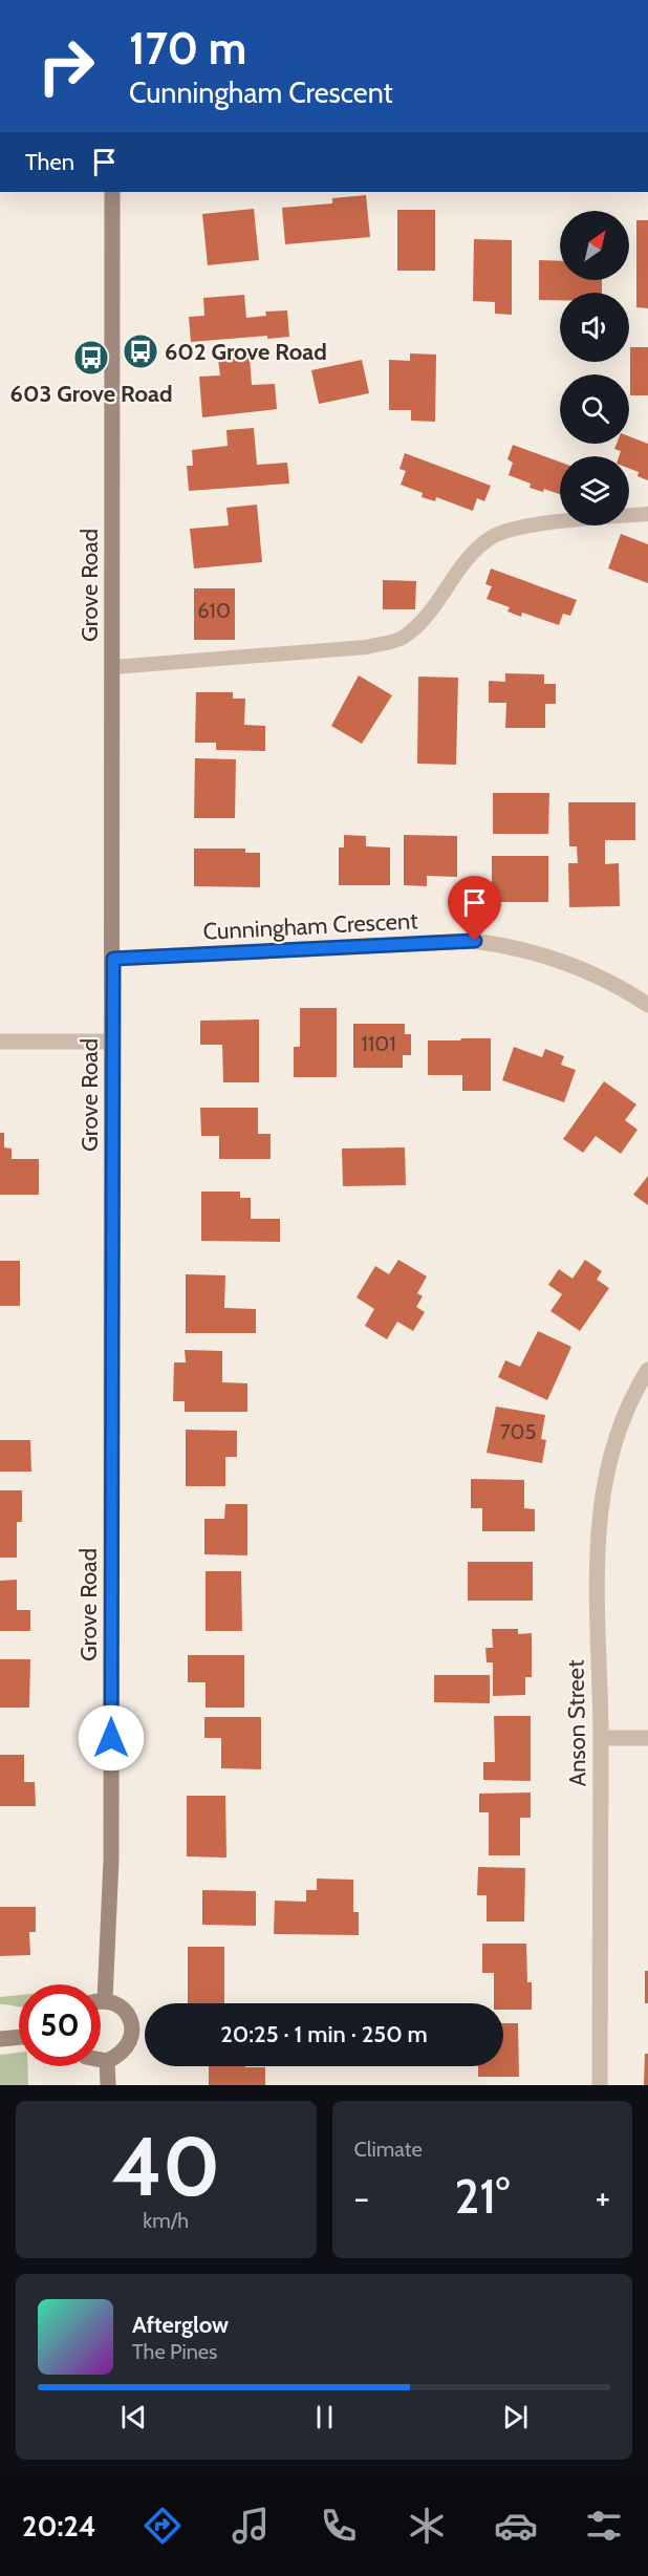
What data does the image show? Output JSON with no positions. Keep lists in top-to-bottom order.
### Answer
{
  "streets": {
    "main road": ["Grove Road"],
    "street": ["Cunningham Crescent", "Anson Street"]
  },
  "crossings": [
    ["Grove Road", "Cunningham Crescent"]
  ],
  "places": {
    "bus stop": ["602 Grove Road", "603 Grove Road"]
  },
  "house_numbers": ["610", "1101", "705"],
  "north": "top right",
  "page": {
    "turn": ["170 m", "Cunningham Crescent"],
    "then": "Then",
    "limit": "50",
    "trip": "20:25 · 1 min · 250 m",
    "tile": [
      ["40", "km/h"],
      "Climate"
    ],
    "heat": ["−", "21°", "+"],
    "song": ["Afterglow", "The Pines"],
    "tabs": "20:24"
  }
}
